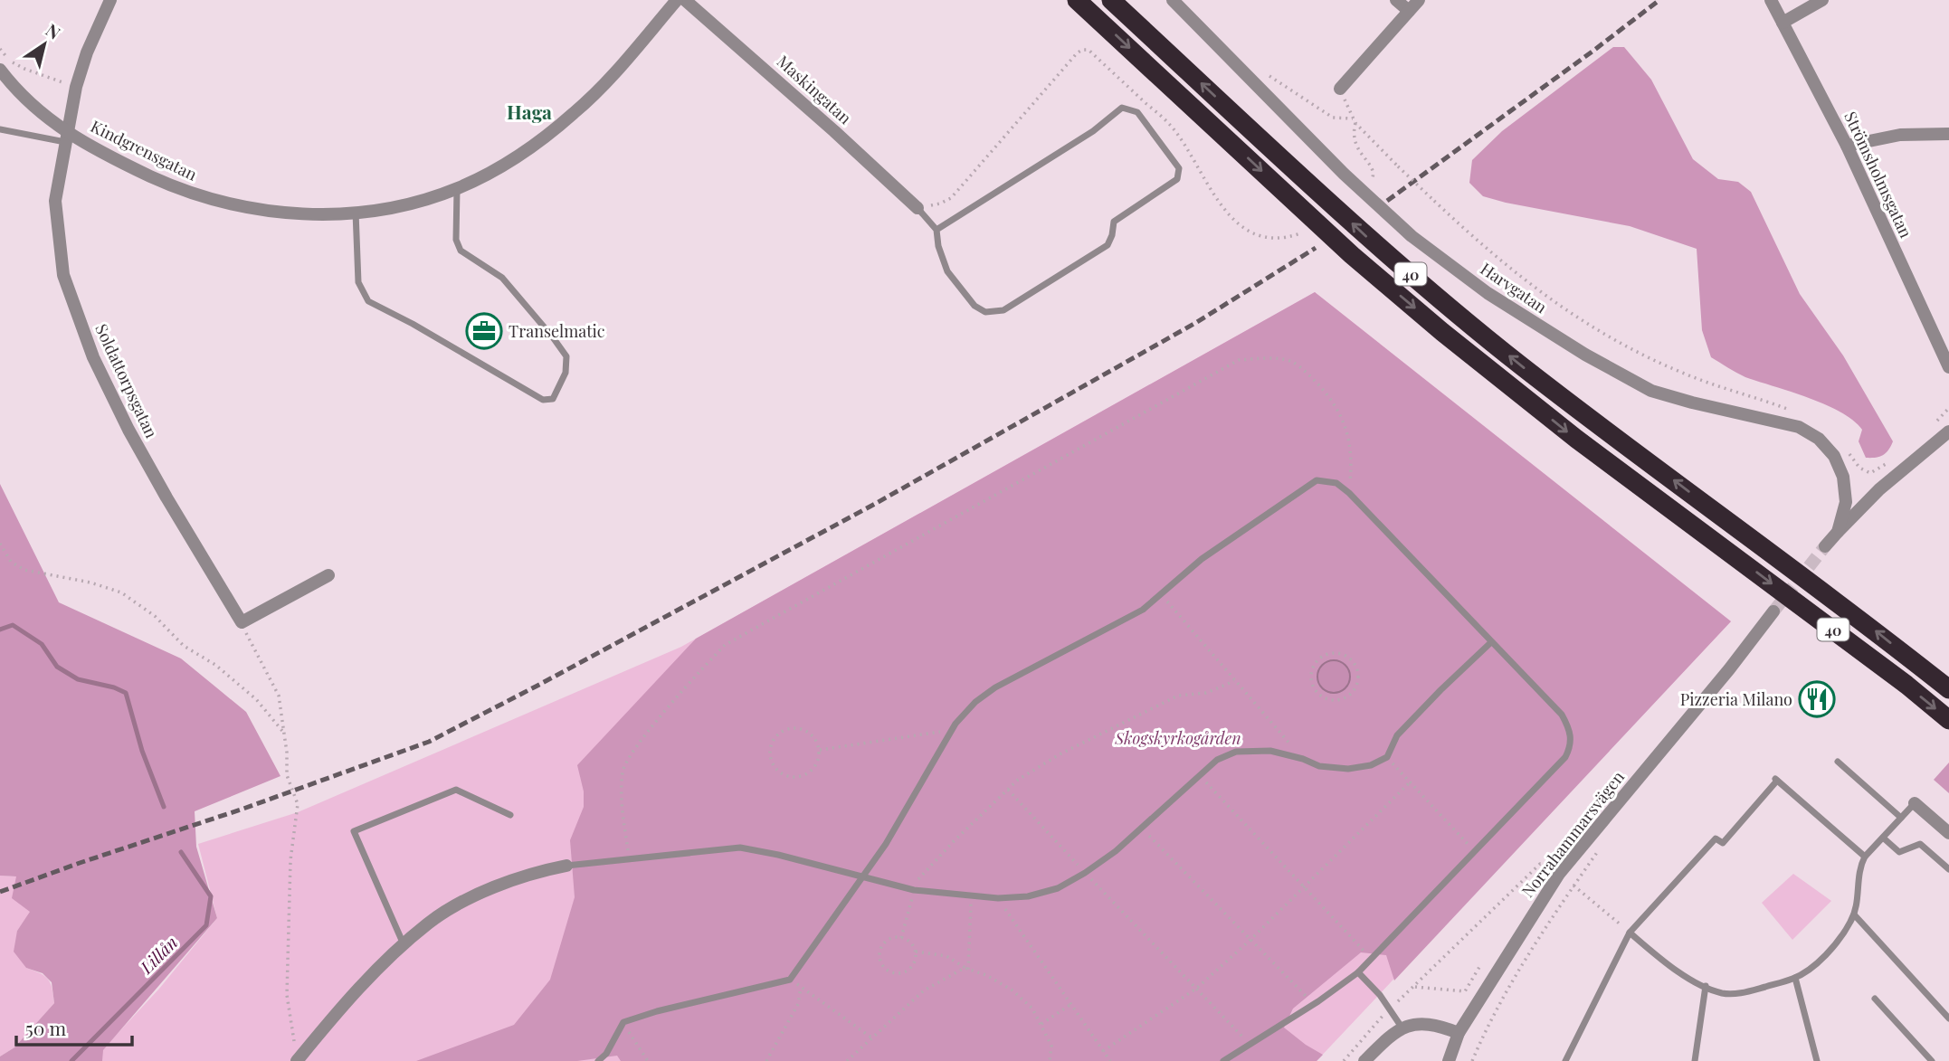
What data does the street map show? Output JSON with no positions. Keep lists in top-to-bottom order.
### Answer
{
  "streets": {
    "highway": ["40"],
    "street": [
      "Maskingatan",
      "Kindgrensgatan",
      "Strömsholmsgatan",
      "Harvgatan",
      "Soldattorpsgatan",
      "Norrahammarsvägen"
    ]
  },
  "crossings": [
    ["Kindgrensgatan", "Soldattorpsgatan"]
  ],
  "districts": ["Haga"],
  "water": ["Lillån"],
  "parks": ["Skogskyrkogården"],
  "places": {
    "office": ["Transelmatic"],
    "restaurant": ["Pizzeria Milano"]
  },
  "scale_bar": "50 m",
  "north": "top right"
}
